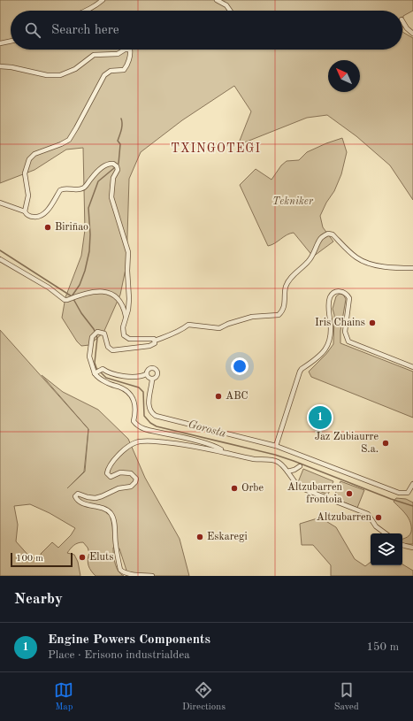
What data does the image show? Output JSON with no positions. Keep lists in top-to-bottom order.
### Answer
{
  "districts": ["TXINGOTEGI"],
  "water": ["Gorosta"],
  "parks": ["Tekniker"],
  "places": [
    "Biriñao",
    "Iris Chains",
    "ABC",
    "Jaz Zubiaurre S.a.",
    "Orbe",
    "Altzubarren frontoia",
    "Altzubarren",
    "Eskaregi",
    "Eluts"
  ],
  "scale_bar": "100 m",
  "north": "top left",
  "page": {
    "search": "Search here",
    "pins": "1",
    "scale": "100 m",
    "heading": "Nearby",
    "list": [
      {
        "mark": "1",
        "name": "Engine Powers Components",
        "note": "Place · Erisono industrialdea",
        "value": "150 m"
      }
    ],
    "nav": ["Map", "Directions", "Saved"]
  }
}
